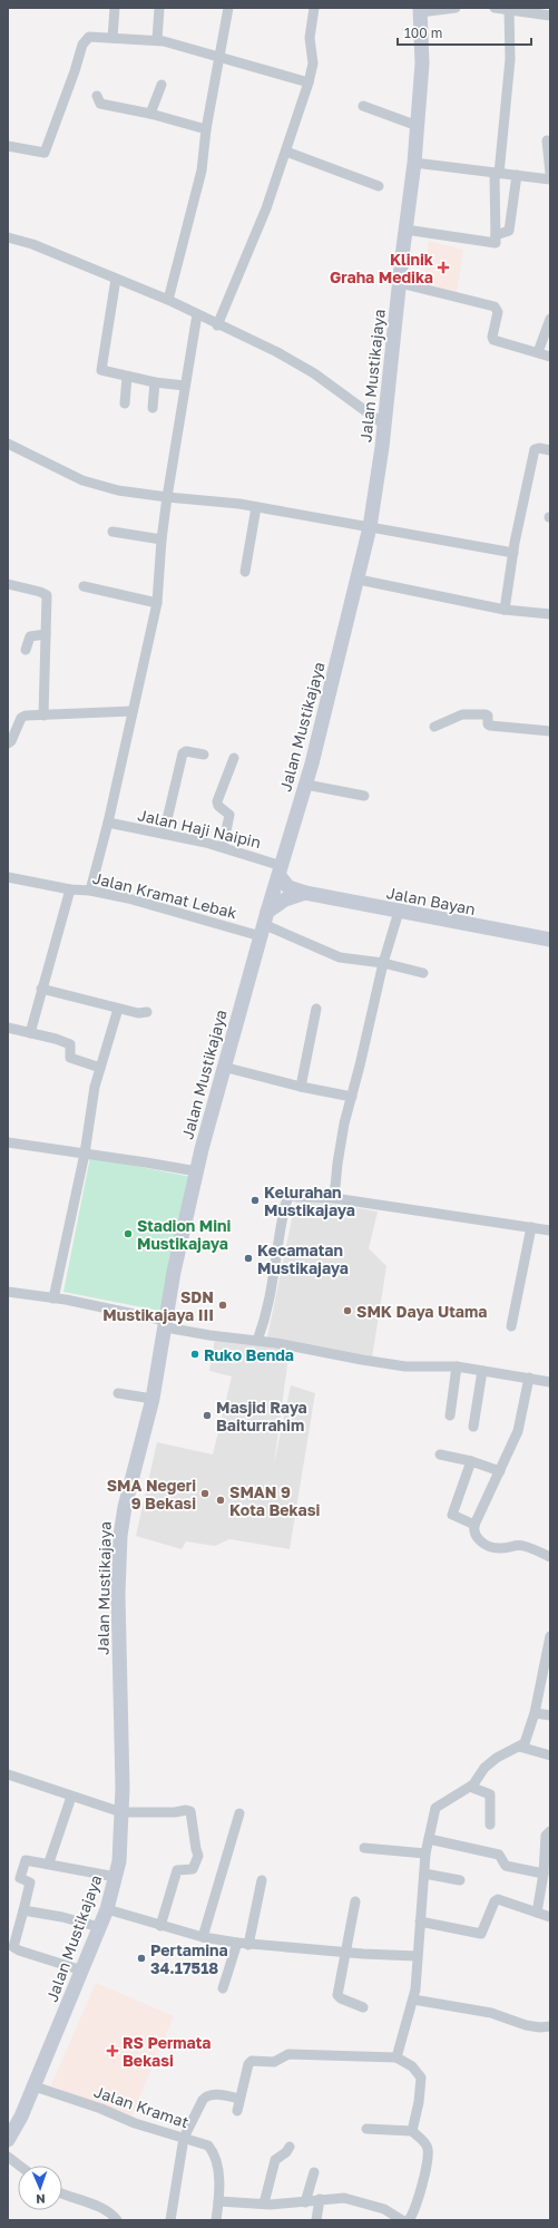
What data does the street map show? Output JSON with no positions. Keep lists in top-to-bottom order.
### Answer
{
  "streets": {
    "main road": ["Jalan Mustikajaya", "Jalan Bayan"],
    "street": ["Jalan Haji Naipin", "Jalan Kramat Lebak", "Jalan Kramat"]
  },
  "crossings": [
    ["Jalan Mustikajaya", "Jalan Haji Naipin"],
    ["Jalan Mustikajaya", "Jalan Kramat Lebak"],
    ["Jalan Mustikajaya", "Jalan Bayan"],
    ["Jalan Mustikajaya", "Jalan Kramat"],
    ["Jalan Haji Naipin", "Jalan Bayan"],
    ["Jalan Kramat Lebak", "Jalan Bayan"]
  ],
  "places": {
    "health": ["Klinik Graha Medika", "RS Permata Bekasi"],
    "other": [
      "Kelurahan Mustikajaya",
      "Stadion Mini Mustikajaya",
      "Kecamatan Mustikajaya",
      "SDN Mustikajaya III",
      "SMK Daya Utama",
      "Ruko Benda",
      "Masjid Raya Baiturrahim",
      "SMA Negeri 9 Bekasi",
      "SMAN 9 Kota Bekasi",
      "Pertamina 34.17518"
    ]
  },
  "scale_bar": "100 m",
  "north": "bottom"
}
